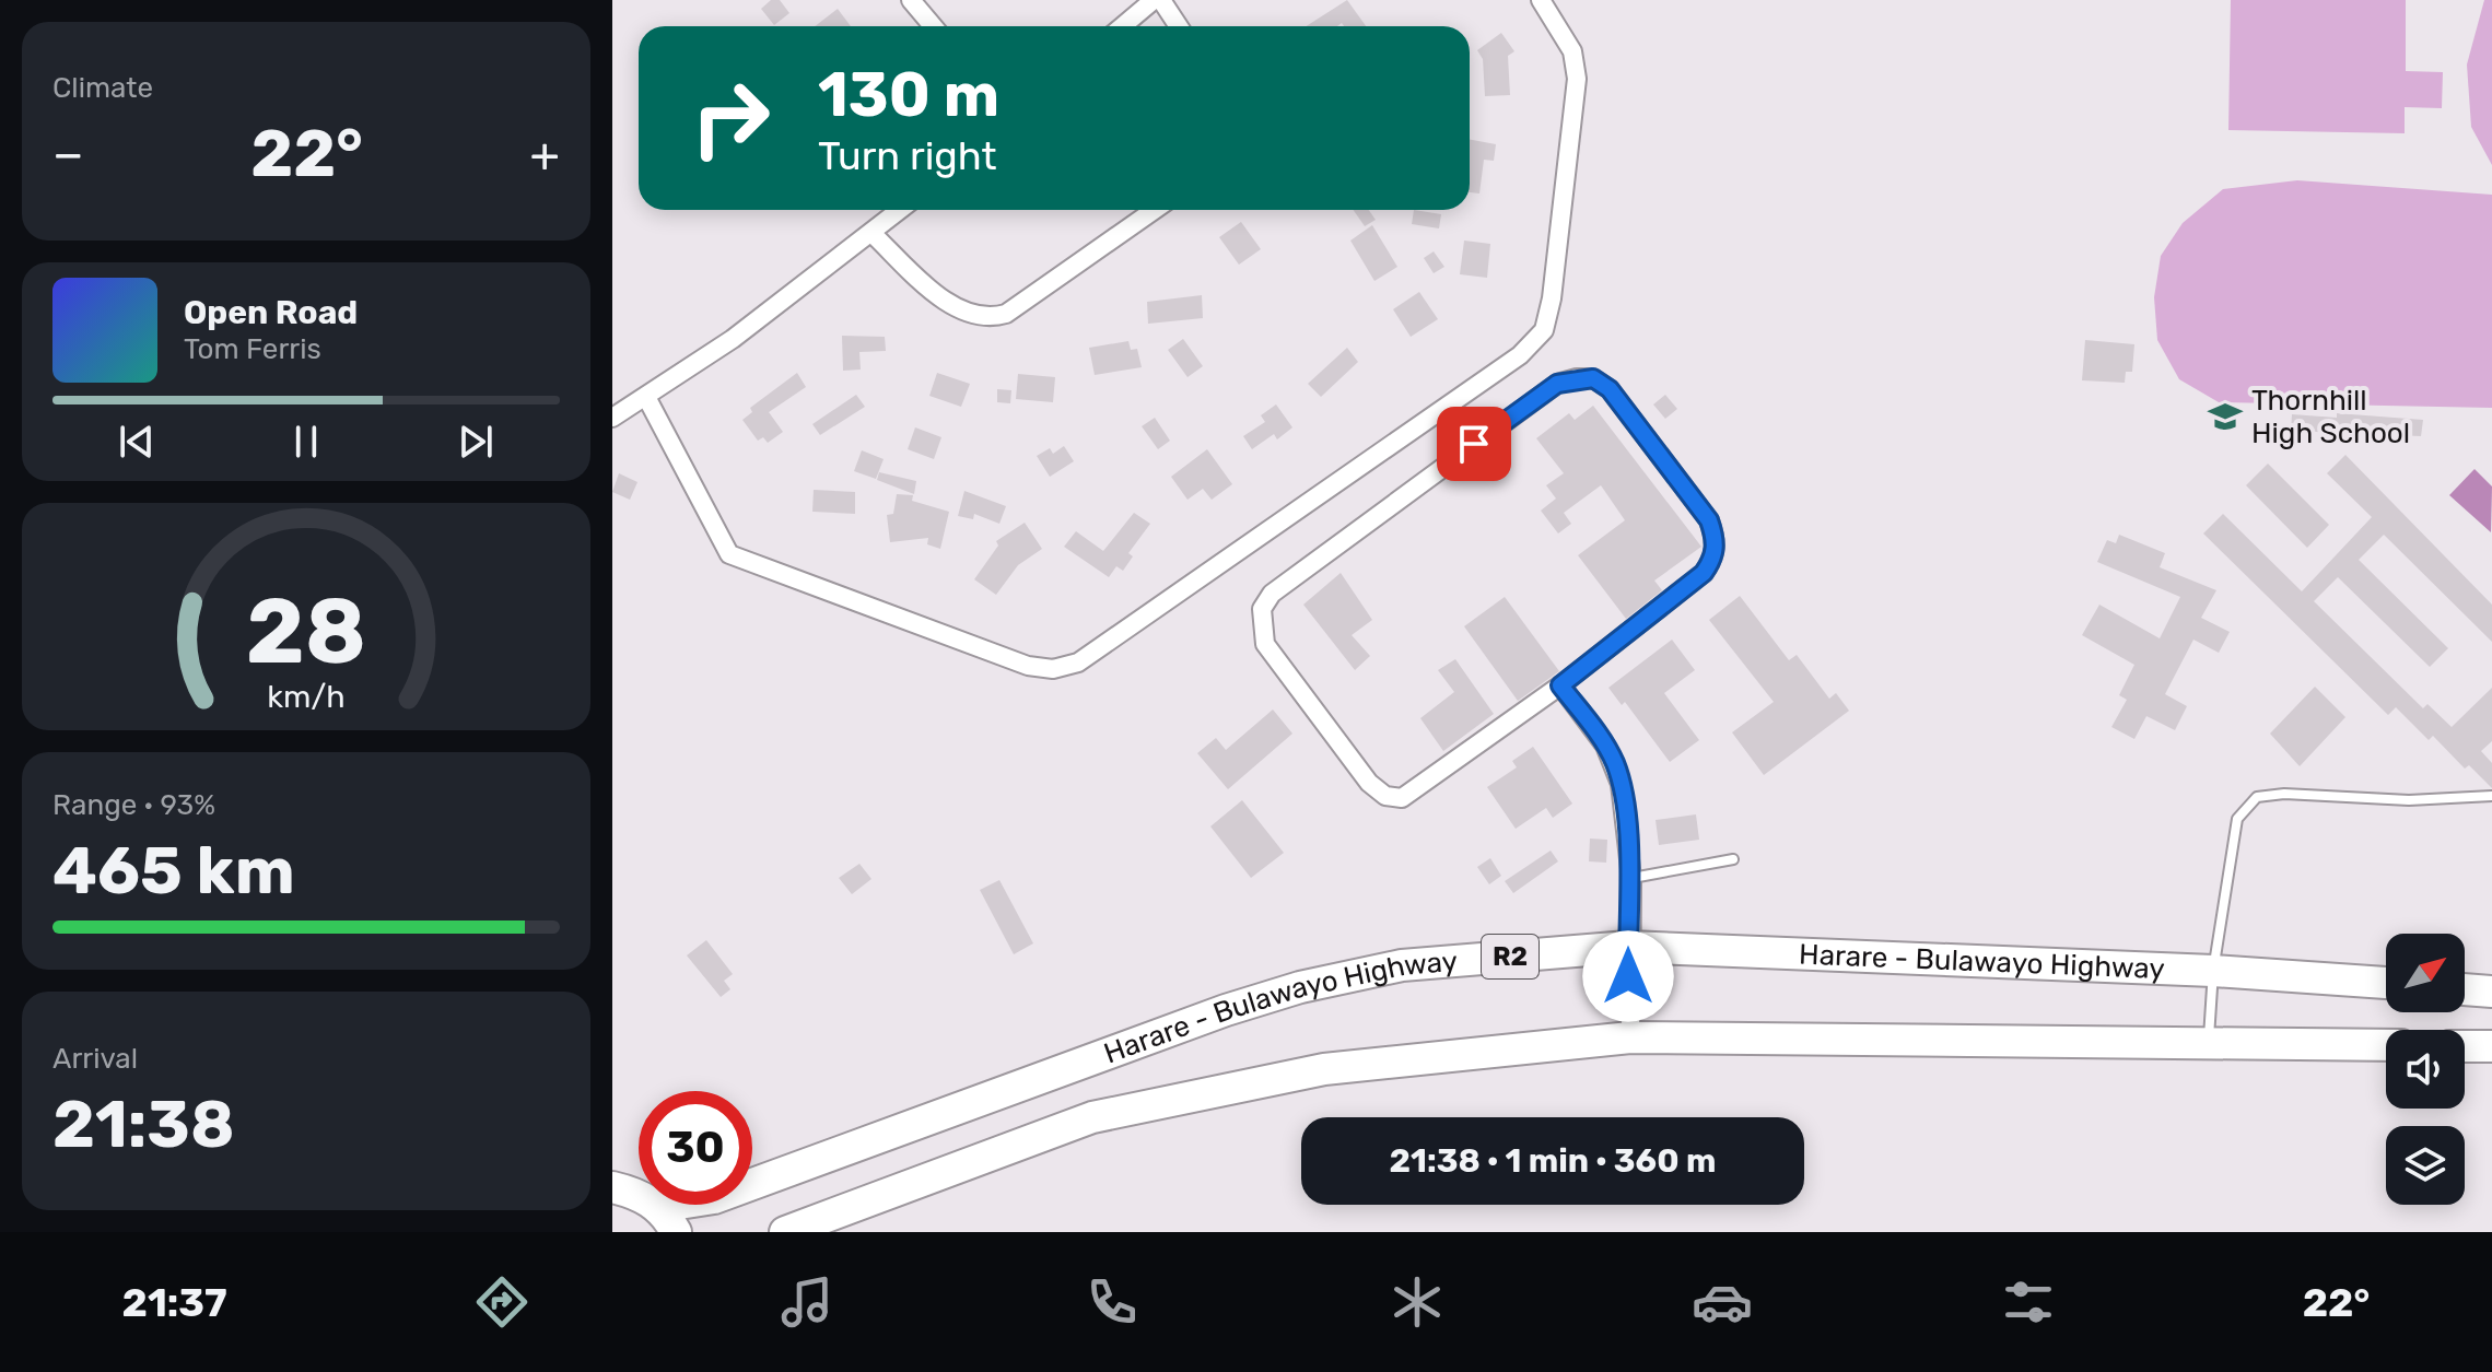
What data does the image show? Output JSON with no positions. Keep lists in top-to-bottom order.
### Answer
{
  "streets": {
    "highway": ["R2", "Harare - Bulawayo Highway"]
  },
  "places": {
    "school or university": ["Thornhill High School"]
  },
  "north": "top right",
  "page": {
    "tile": [
      "Climate",
      ["Range · 93%", "465 km"],
      ["Arrival", "21:38"]
    ],
    "turn": ["130 m", "Turn right"],
    "heat": ["−", "22°", "+"],
    "song": ["Open Road", "Tom Ferris"],
    "limit": "30",
    "trip": "21:38 · 1 min · 360 m",
    "tabs": ["21:37", "22°"],
    "gauge": ["28", "km/h"]
  }
}
